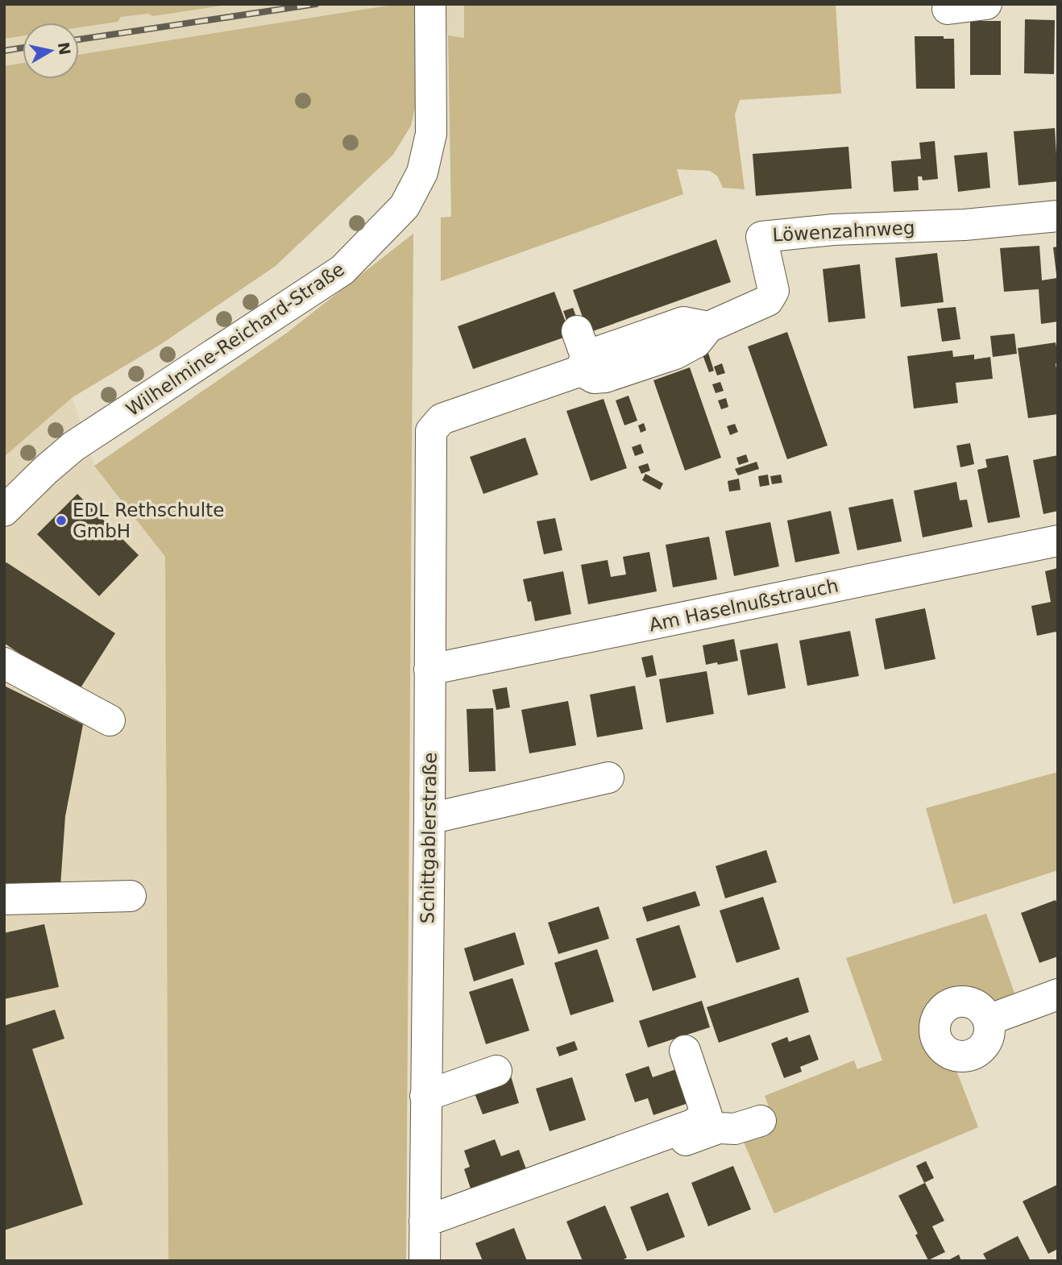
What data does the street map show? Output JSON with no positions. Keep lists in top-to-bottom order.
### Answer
{
  "streets": {
    "street": [
      "Löwenzahnweg",
      "Wilhelmine-Reichard-Straße",
      "Am Haselnußstrauch",
      "Schittgablerstraße"
    ]
  },
  "crossings": [
    ["Löwenzahnweg", "Schittgablerstraße"],
    ["Am Haselnußstrauch", "Schittgablerstraße"]
  ],
  "places": ["EDL Rethschulte GmbH"],
  "north": "right"
}
